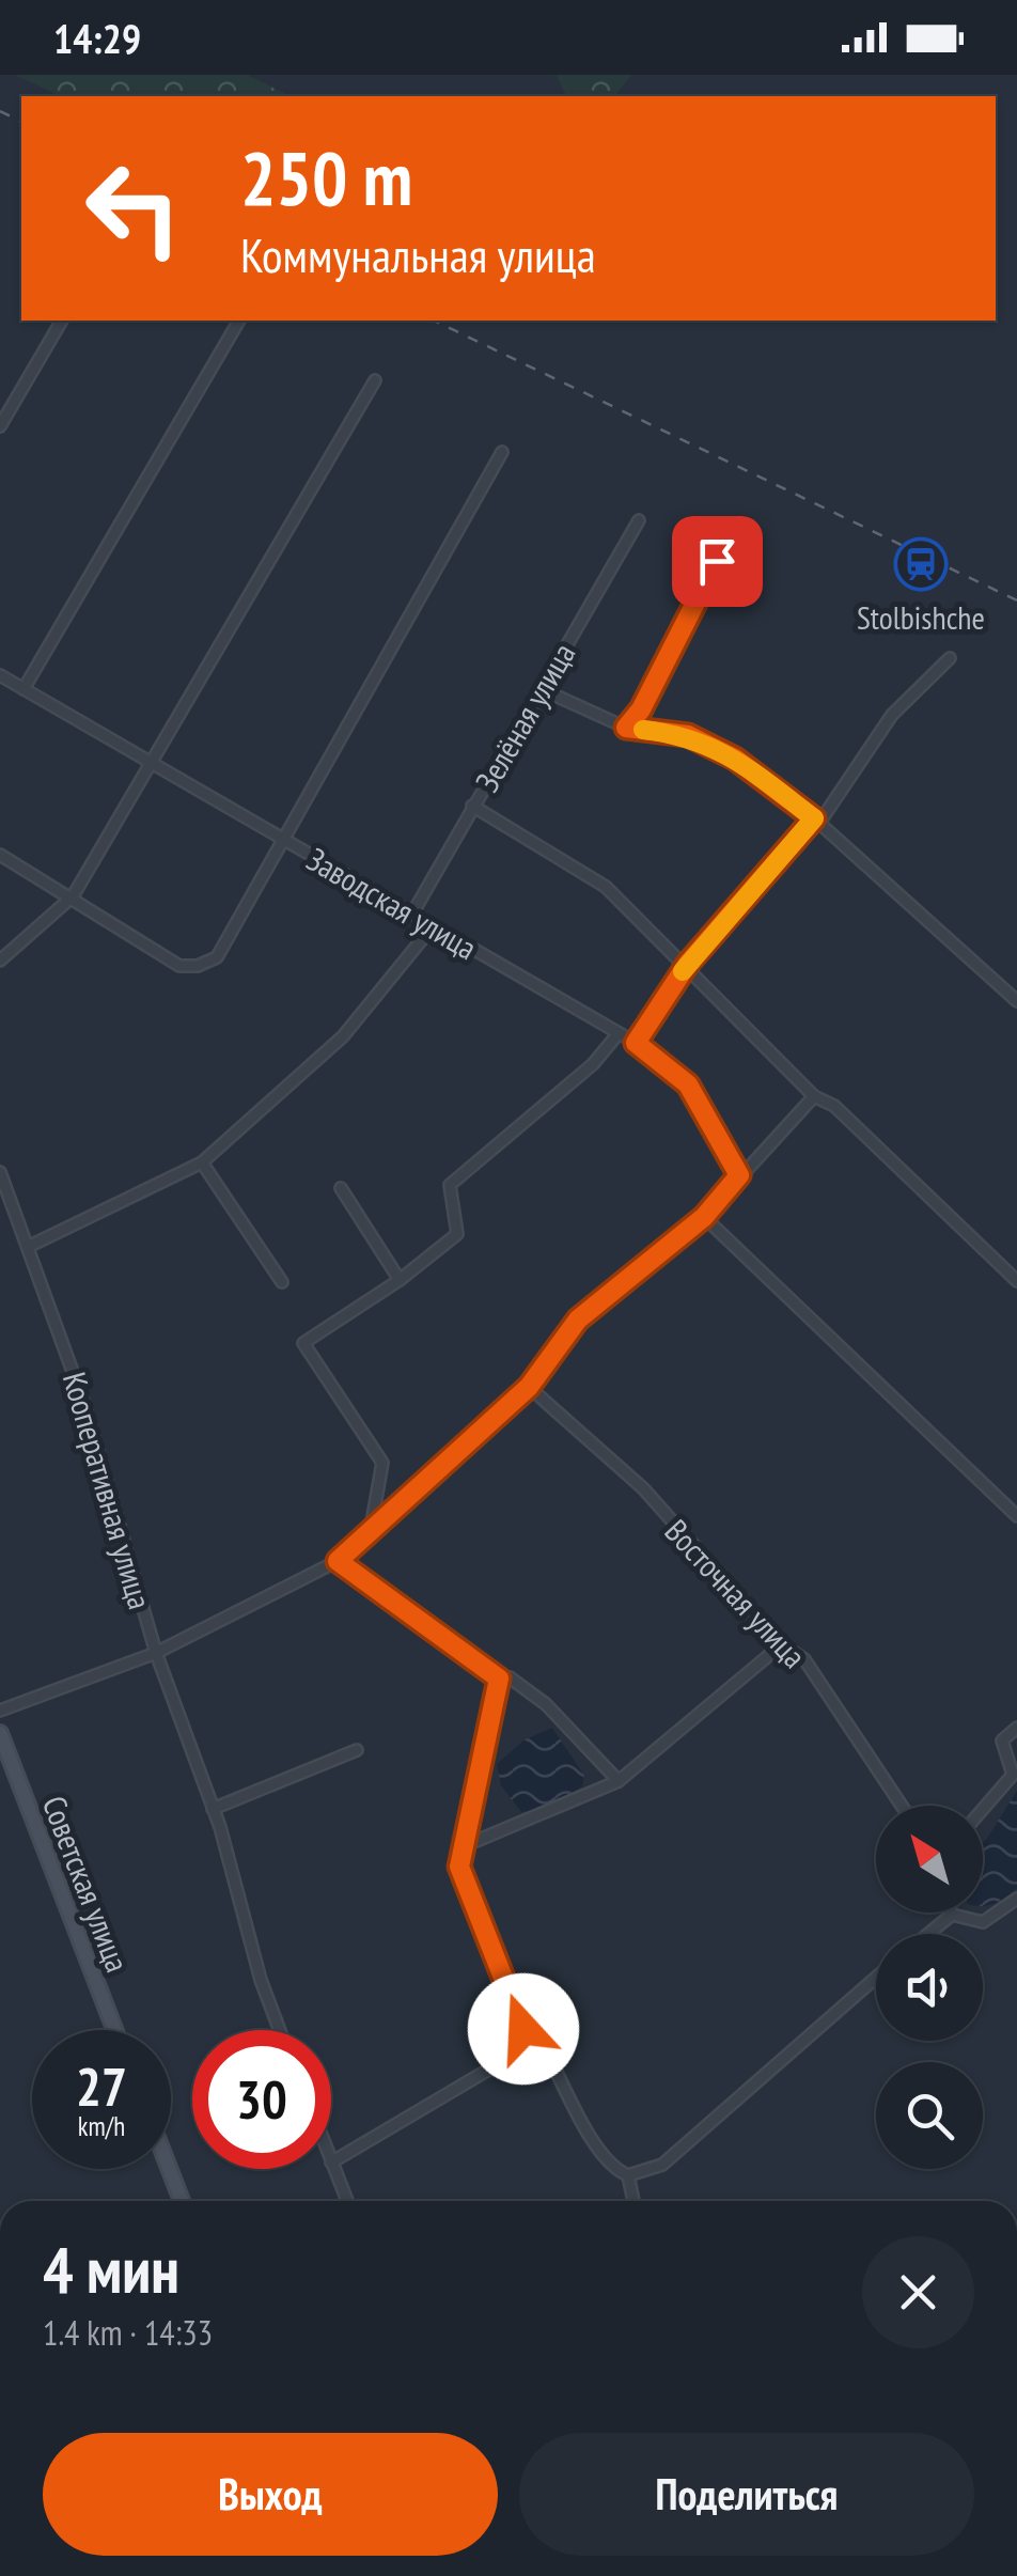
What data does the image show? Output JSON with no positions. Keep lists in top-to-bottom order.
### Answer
{
  "streets": {
    "street": [
      "Зелёная улица",
      "Заводская улица",
      "Кооперативная улица",
      "Восточная улица",
      "Советская улица"
    ]
  },
  "crossings": [
    ["Зелёная улица", "Заводская улица"]
  ],
  "places": {
    "station": ["Stolbishche"]
  },
  "north": "top left",
  "page": {
    "status": "14:29",
    "turn": ["250 m", "Коммунальная улица"],
    "speed": "27 km/h",
    "limit": "30",
    "heading": ["4 мин", "1.4 km · 14:33"],
    "buttons": ["Выход", "Поделиться"]
  }
}
